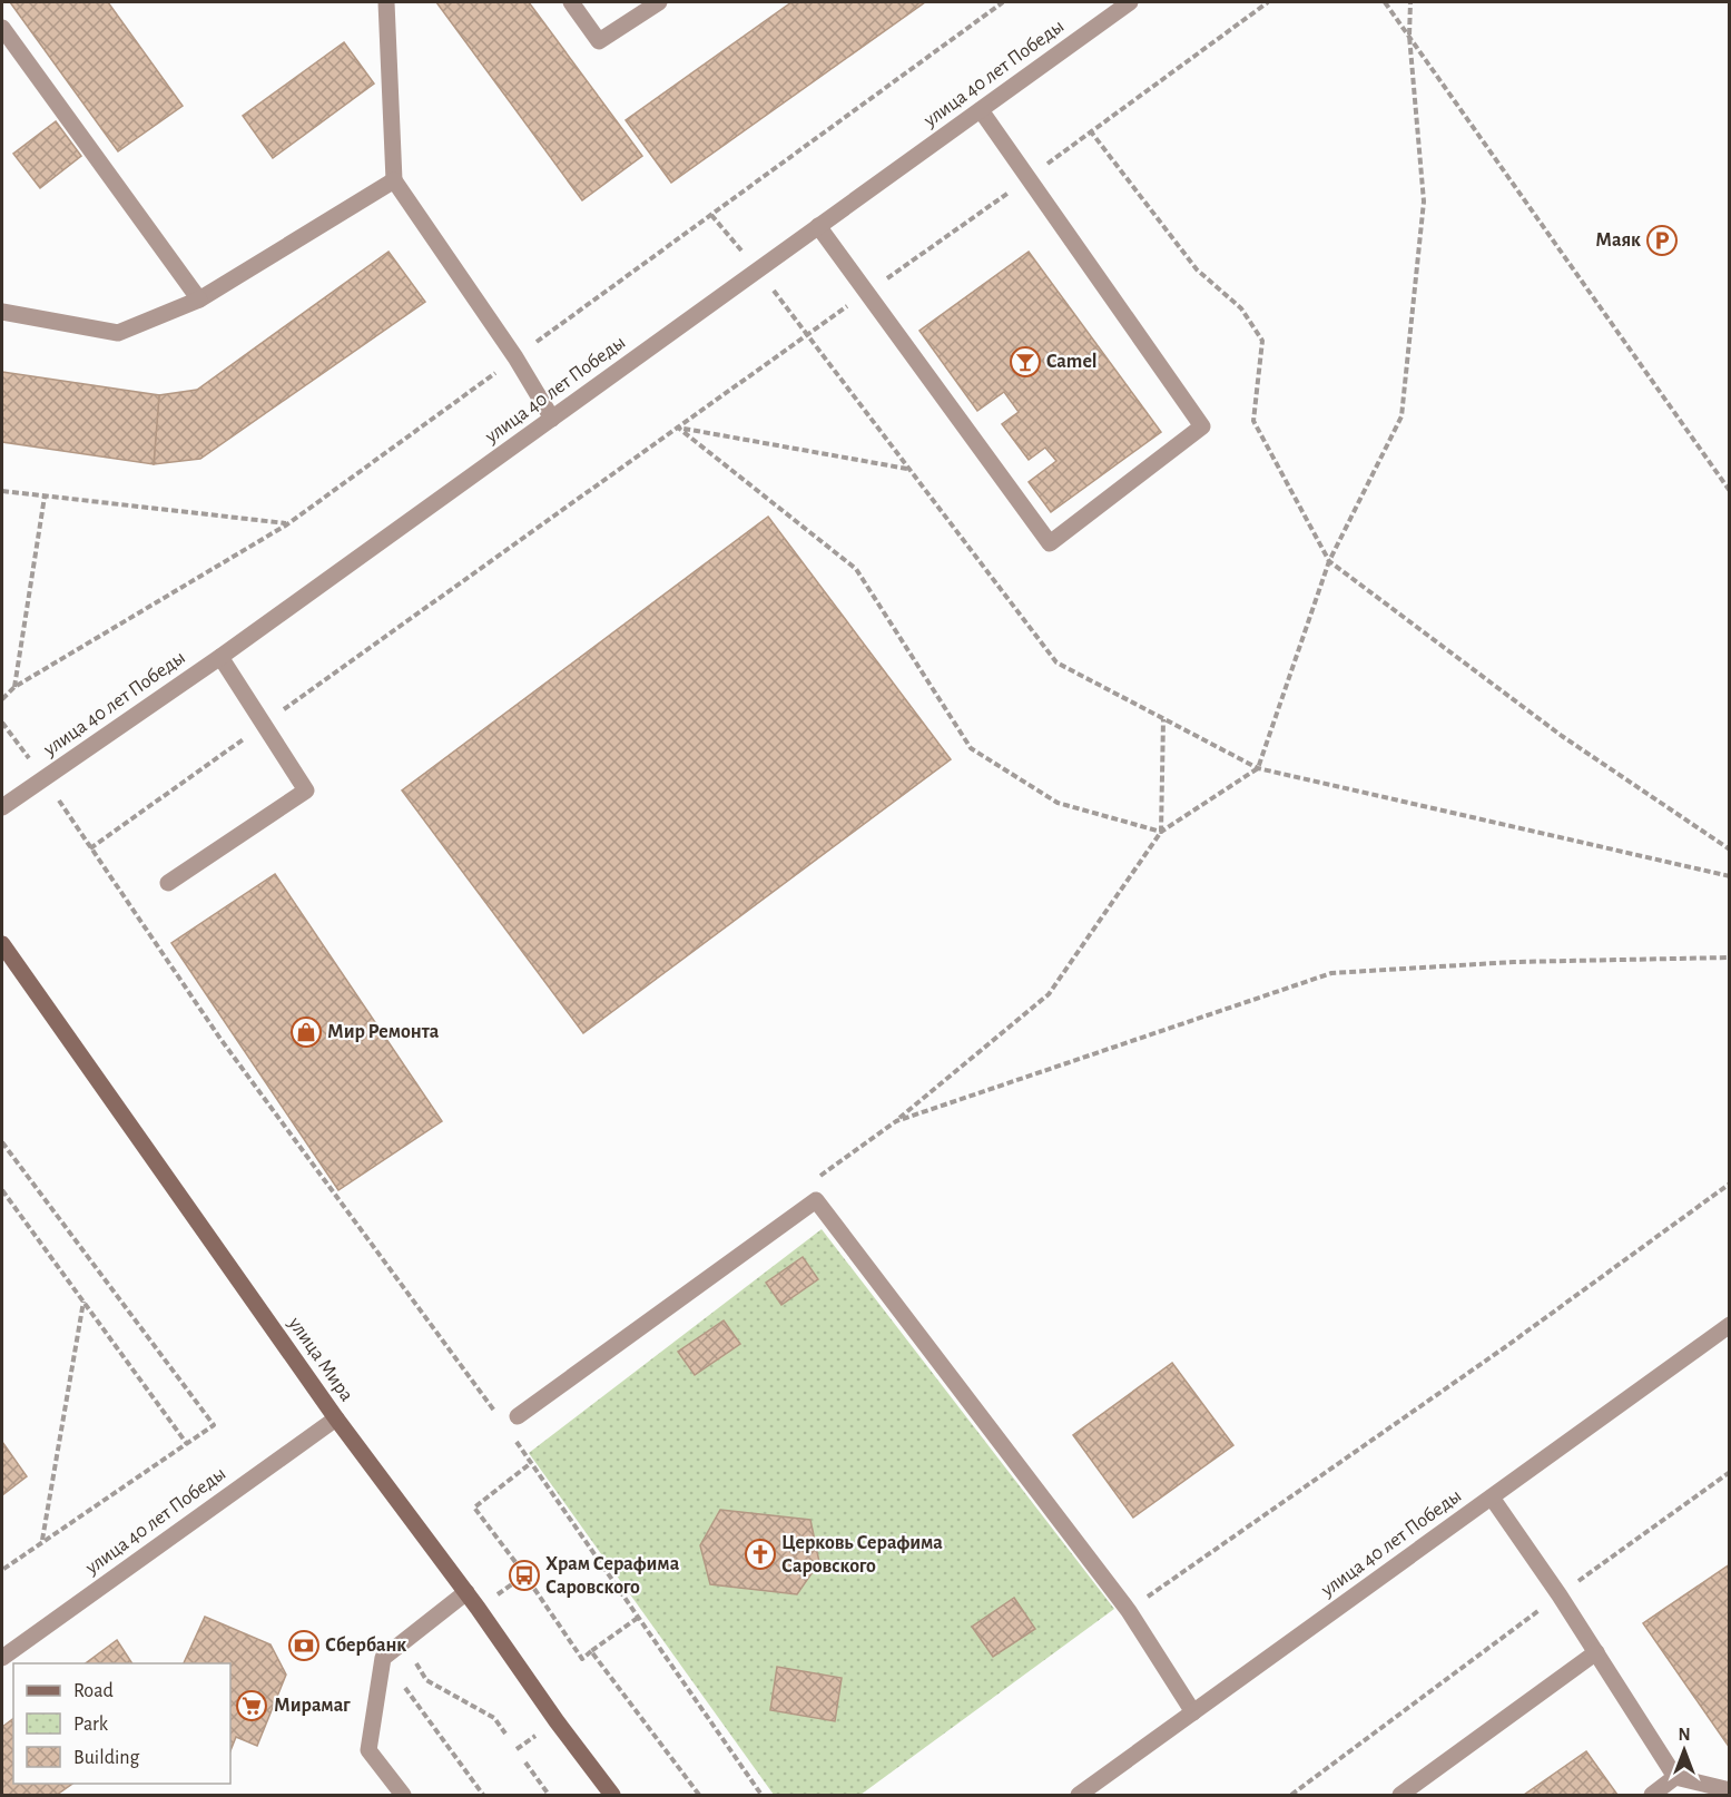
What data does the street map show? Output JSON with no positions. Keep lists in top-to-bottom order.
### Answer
{
  "streets": {
    "street": ["улица 40 лет Победы", "улица Мира"]
  },
  "crossings": [
    ["улица 40 лет Победы", "улица Мира"]
  ],
  "places": {
    "parking": ["Маяк"],
    "bar": ["Camel"],
    "shop": ["Мир Ремонта"],
    "church": ["Церковь Серафима Саровского"],
    "bus stop": ["Храм Серафима Саровского"],
    "bank": ["Сбербанк"],
    "supermarket": ["Мирамаг"]
  },
  "legend": ["Road", "Park", "Building"],
  "north": "top"
}
